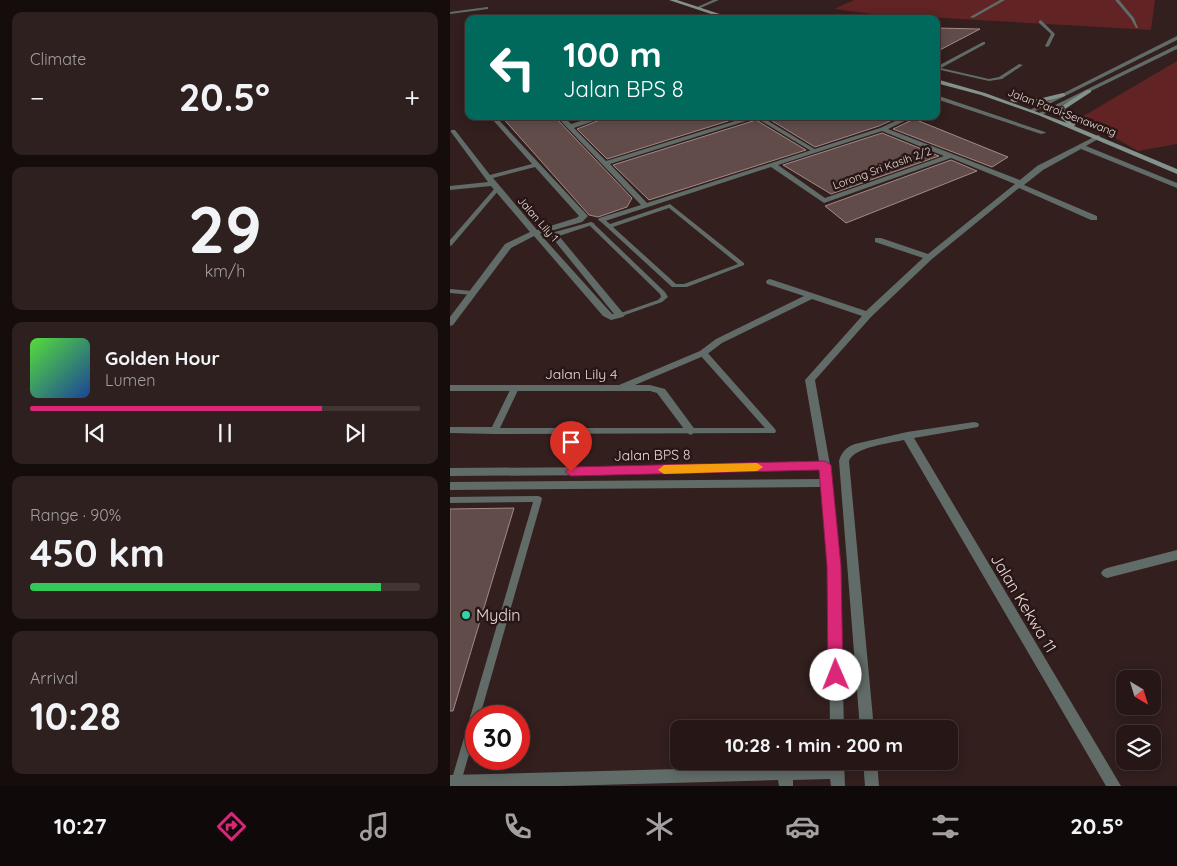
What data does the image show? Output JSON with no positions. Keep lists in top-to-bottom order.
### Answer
{
  "streets": {
    "main road": ["Jalan Paroi-Senawang"],
    "street": [
      "Lorong Sri Kasih 2/2",
      "Jalan Lily 1",
      "Jalan Lily 4",
      "Jalan BPS 8",
      "Jalan Kekwa 11"
    ]
  },
  "places": ["Mydin"],
  "north": "bottom right",
  "page": {
    "tile": [
      "Climate",
      ["29", "km/h"],
      ["Range · 90%", "450 km"],
      ["Arrival", "10:28"]
    ],
    "turn": ["100 m", "Jalan BPS 8"],
    "heat": ["−", "20.5°", "+"],
    "song": ["Golden Hour", "Lumen"],
    "limit": "30",
    "trip": "10:28 · 1 min · 200 m",
    "tabs": ["10:27", "20.5°"]
  }
}
